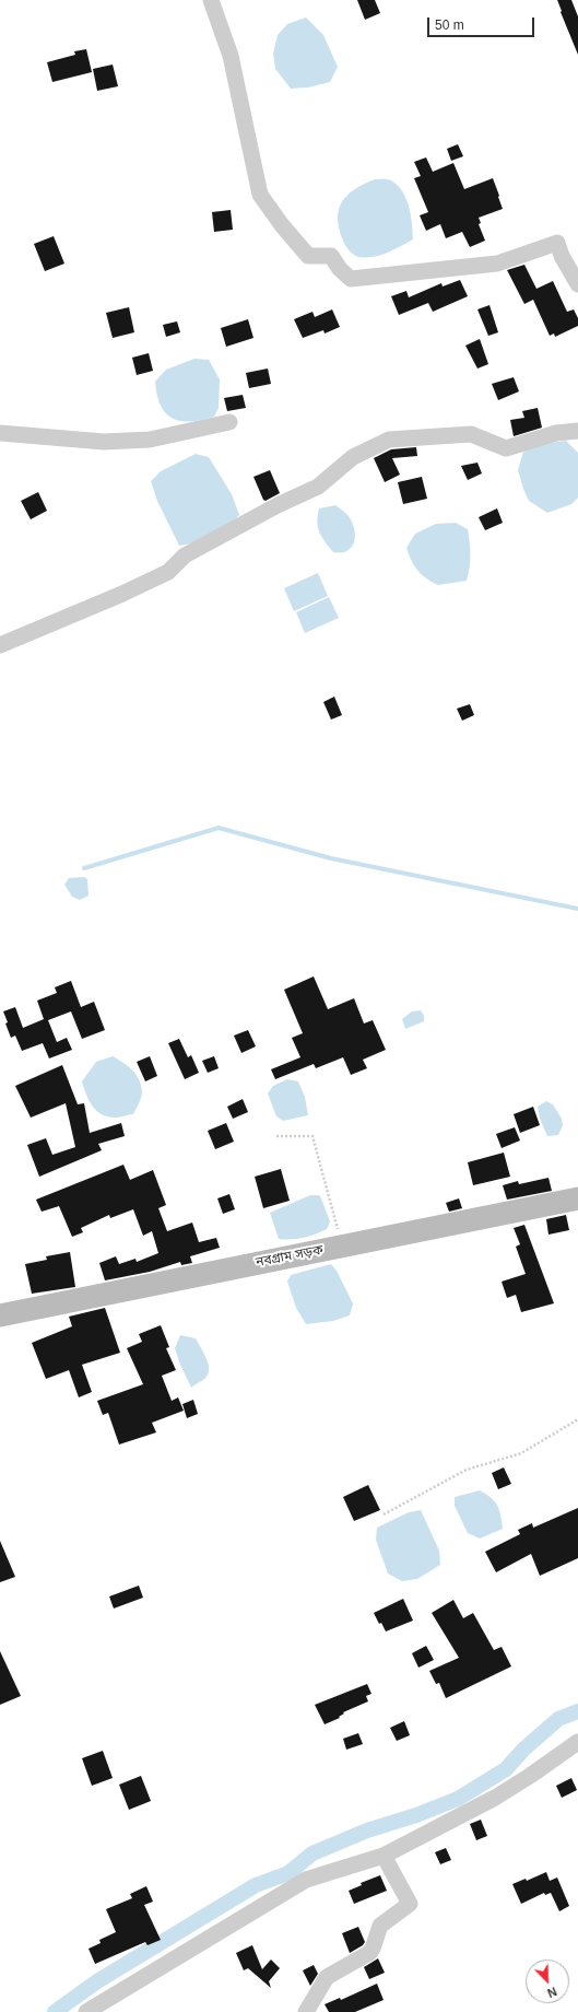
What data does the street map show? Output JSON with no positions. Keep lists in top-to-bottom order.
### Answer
{
  "streets": {
    "main road": ["নবগ্রাম সড়ক"]
  },
  "scale_bar": "50 m",
  "north": "bottom right"
}
